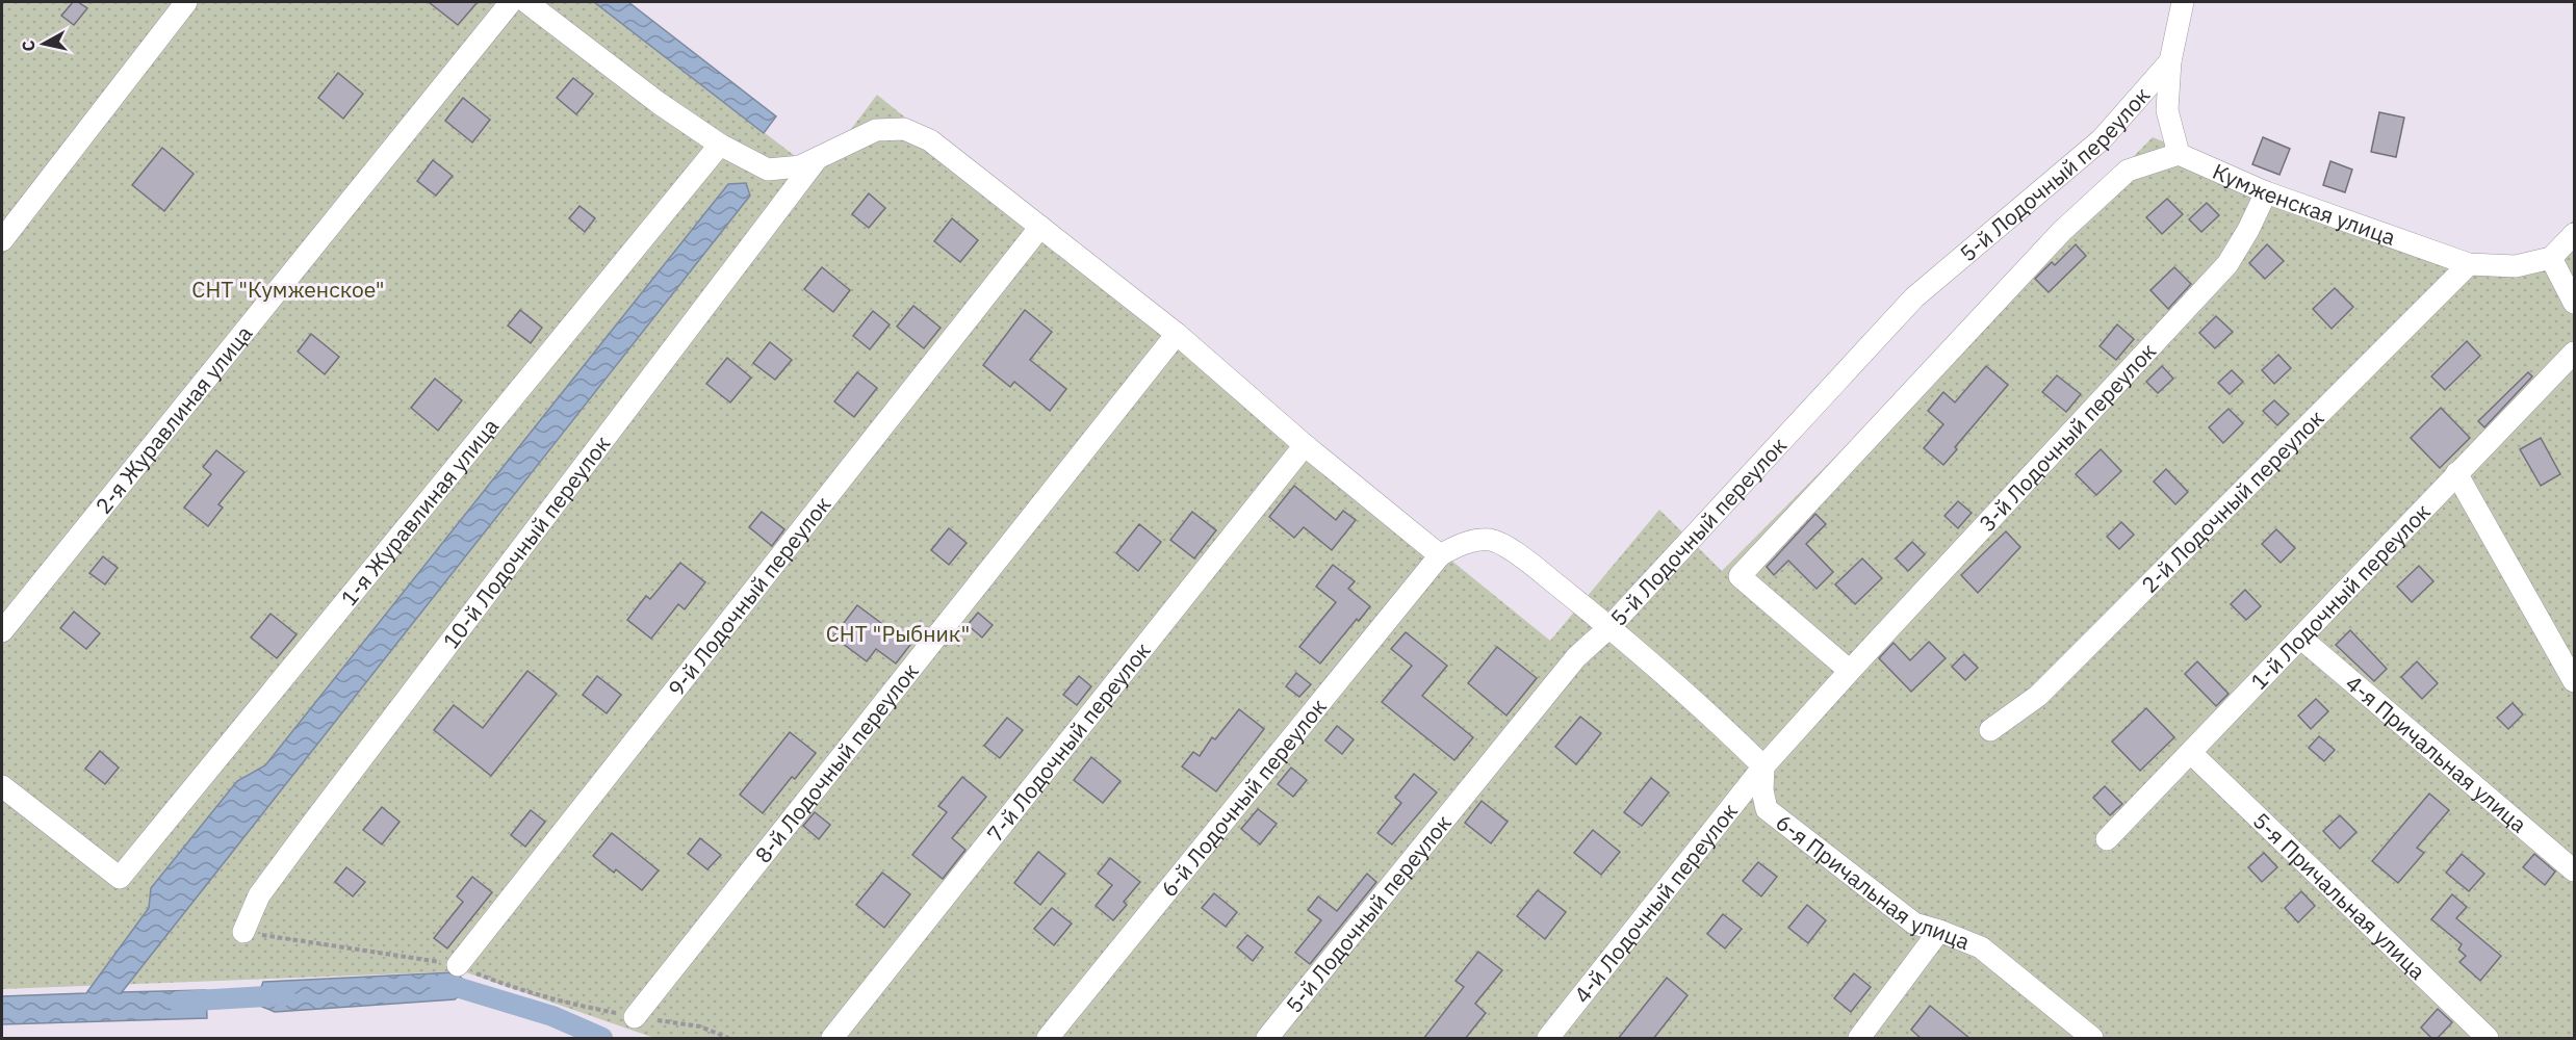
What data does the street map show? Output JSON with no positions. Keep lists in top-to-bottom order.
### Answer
{
  "streets": {
    "street": [
      "5-й Лодочный переулок",
      "Кумженская улица",
      "2-я Журавлиная улица",
      "3-й Лодочный переулок",
      "2-й Лодочный переулок",
      "1-я Журавлиная улица",
      "10-й Лодочный переулок",
      "9-й Лодочный переулок",
      "1-й Лодочный переулок",
      "7-й Лодочный переулок",
      "4-я Причальная улица",
      "8-й Лодочный переулок",
      "6-й Лодочный переулок",
      "6-я Причальная улица",
      "5-я Причальная улица",
      "4-й Лодочный переулок"
    ]
  },
  "crossings": [
    ["Кумженская улица", "3-й Лодочный переулок"],
    ["Кумженская улица", "2-й Лодочный переулок"],
    ["3-й Лодочный переулок", "6-я Причальная улица"],
    ["3-й Лодочный переулок", "4-й Лодочный переулок"],
    ["1-й Лодочный переулок", "4-я Причальная улица"],
    ["1-й Лодочный переулок", "5-я Причальная улица"],
    ["6-я Причальная улица", "4-й Лодочный переулок"]
  ],
  "parks": ["СНТ \"Кумженское\"", "СНТ \"Рыбник\""],
  "north": "left"
}
